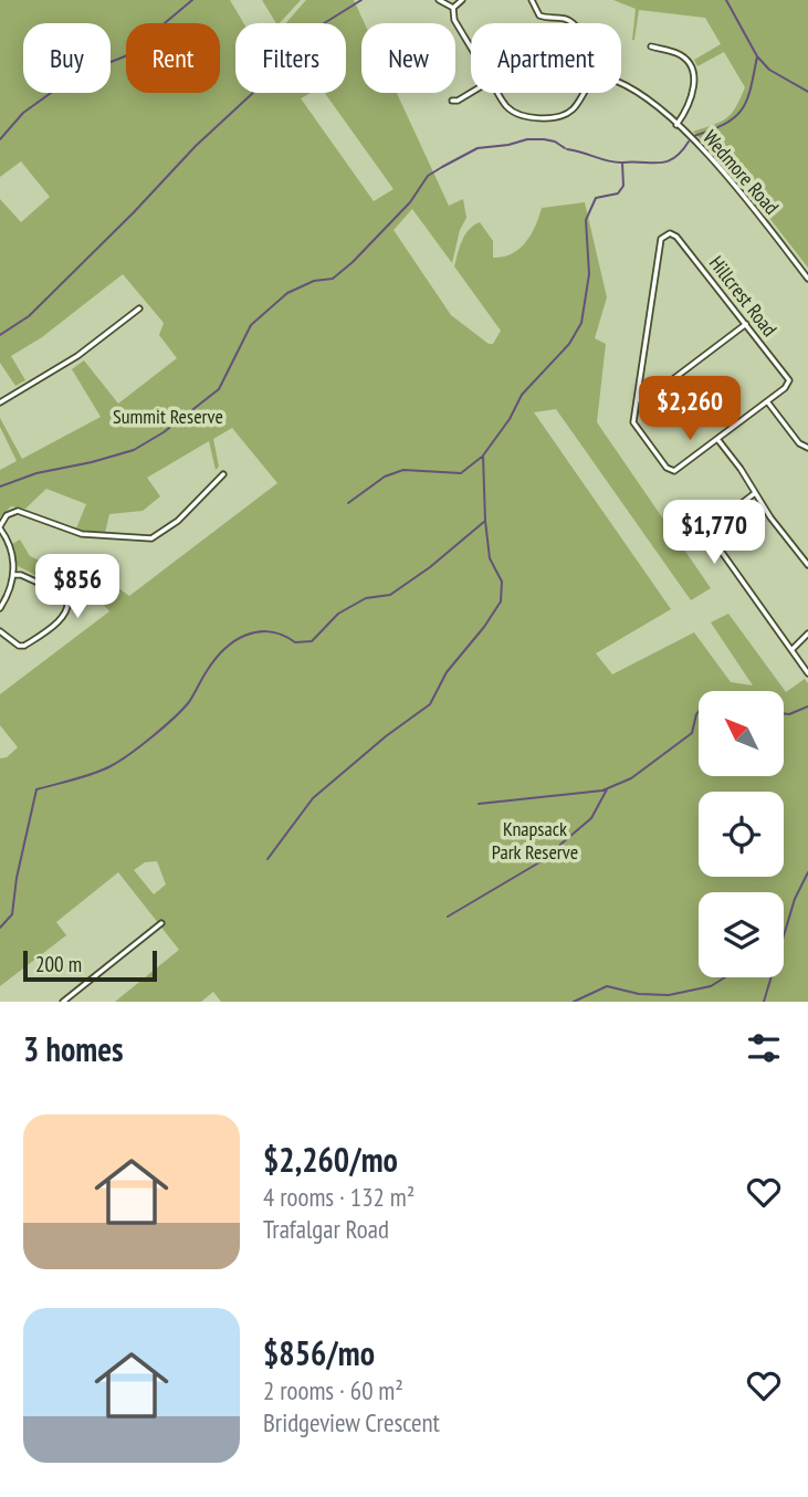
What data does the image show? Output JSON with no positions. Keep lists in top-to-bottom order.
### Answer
{
  "streets": {
    "street": ["Wedmore Road", "Hillcrest Road"]
  },
  "parks": ["Summit Reserve", "Knapsack Park Reserve"],
  "scale_bar": "200 m",
  "north": "top left",
  "page": {
    "chip": [
      "Buy",
      "Rent",
      "Filters",
      "New",
      "Apartment"
    ],
    "price": ["$2,260", "$1,770", "$856"],
    "scale": "200 m",
    "heading": "3 homes",
    "list": [
      {
        "name": "$2,260/mo",
        "note": "4 rooms · 132 m² · Trafalgar Road"
      },
      {
        "name": "$856/mo",
        "note": "2 rooms · 60 m² · Bridgeview Crescent"
      }
    ]
  }
}
